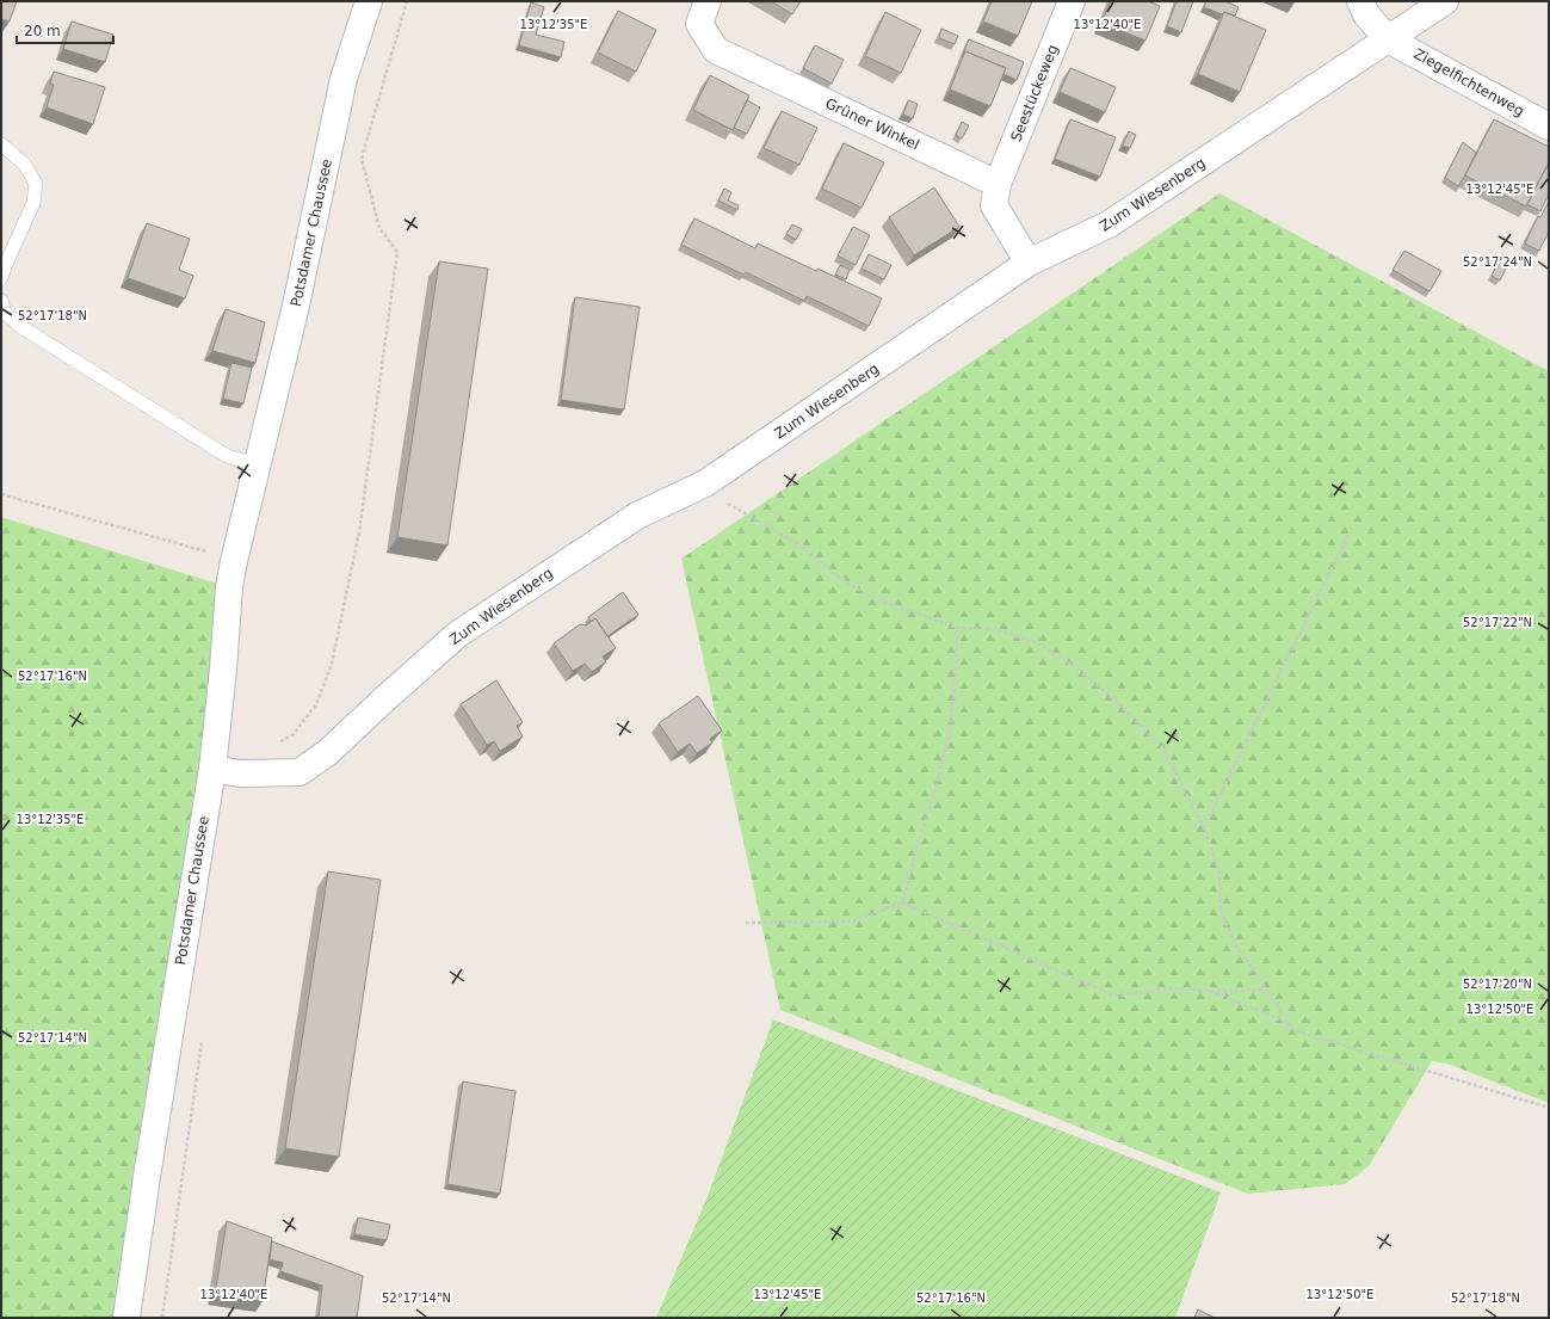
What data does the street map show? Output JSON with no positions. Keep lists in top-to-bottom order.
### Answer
{
  "streets": {
    "street": [
      "Ziegelfichtenweg",
      "Seestückeweg",
      "Grüner Winkel",
      "Zum Wiesenberg",
      "Potsdamer Chaussee"
    ]
  },
  "crossings": [
    ["Ziegelfichtenweg", "Zum Wiesenberg"],
    ["Seestückeweg", "Grüner Winkel"],
    ["Zum Wiesenberg", "Potsdamer Chaussee"]
  ],
  "scale_bar": "20 m",
  "coordinates": [
    "13°12'35\"E",
    "13°12'40\"E",
    "13°12'45\"E",
    "52°17'24\"N",
    "52°17'18\"N",
    "52°17'22\"N",
    "52°17'16\"N",
    "52°17'20\"N",
    "13°12'50\"E",
    "52°17'14\"N"
  ]
}
